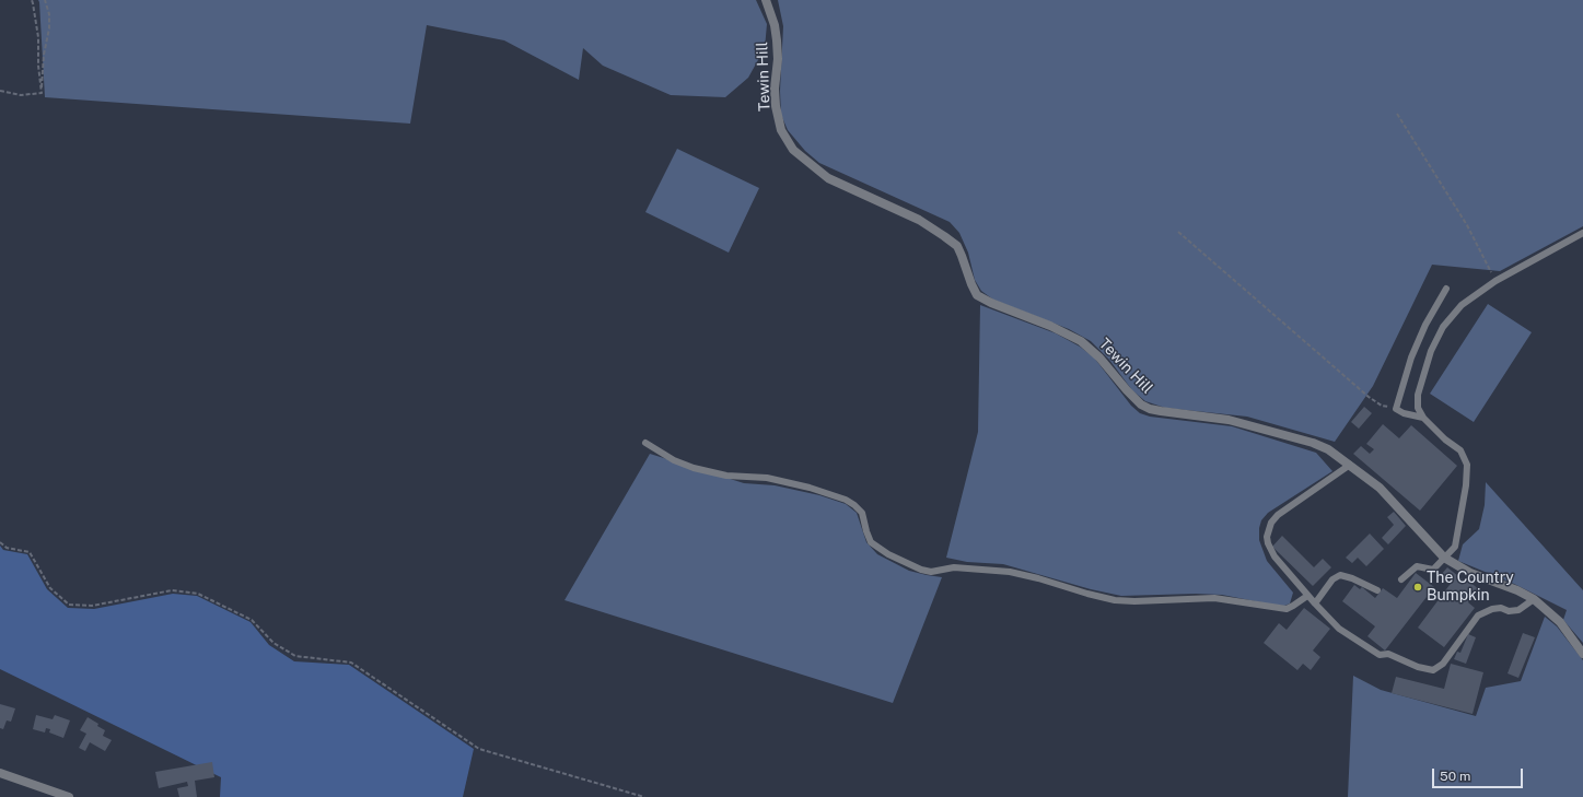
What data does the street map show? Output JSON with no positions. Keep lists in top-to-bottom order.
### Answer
{
  "streets": {
    "street": ["Tewin Hill"]
  },
  "places": ["The Country Bumpkin"],
  "scale_bar": "50 m"
}
